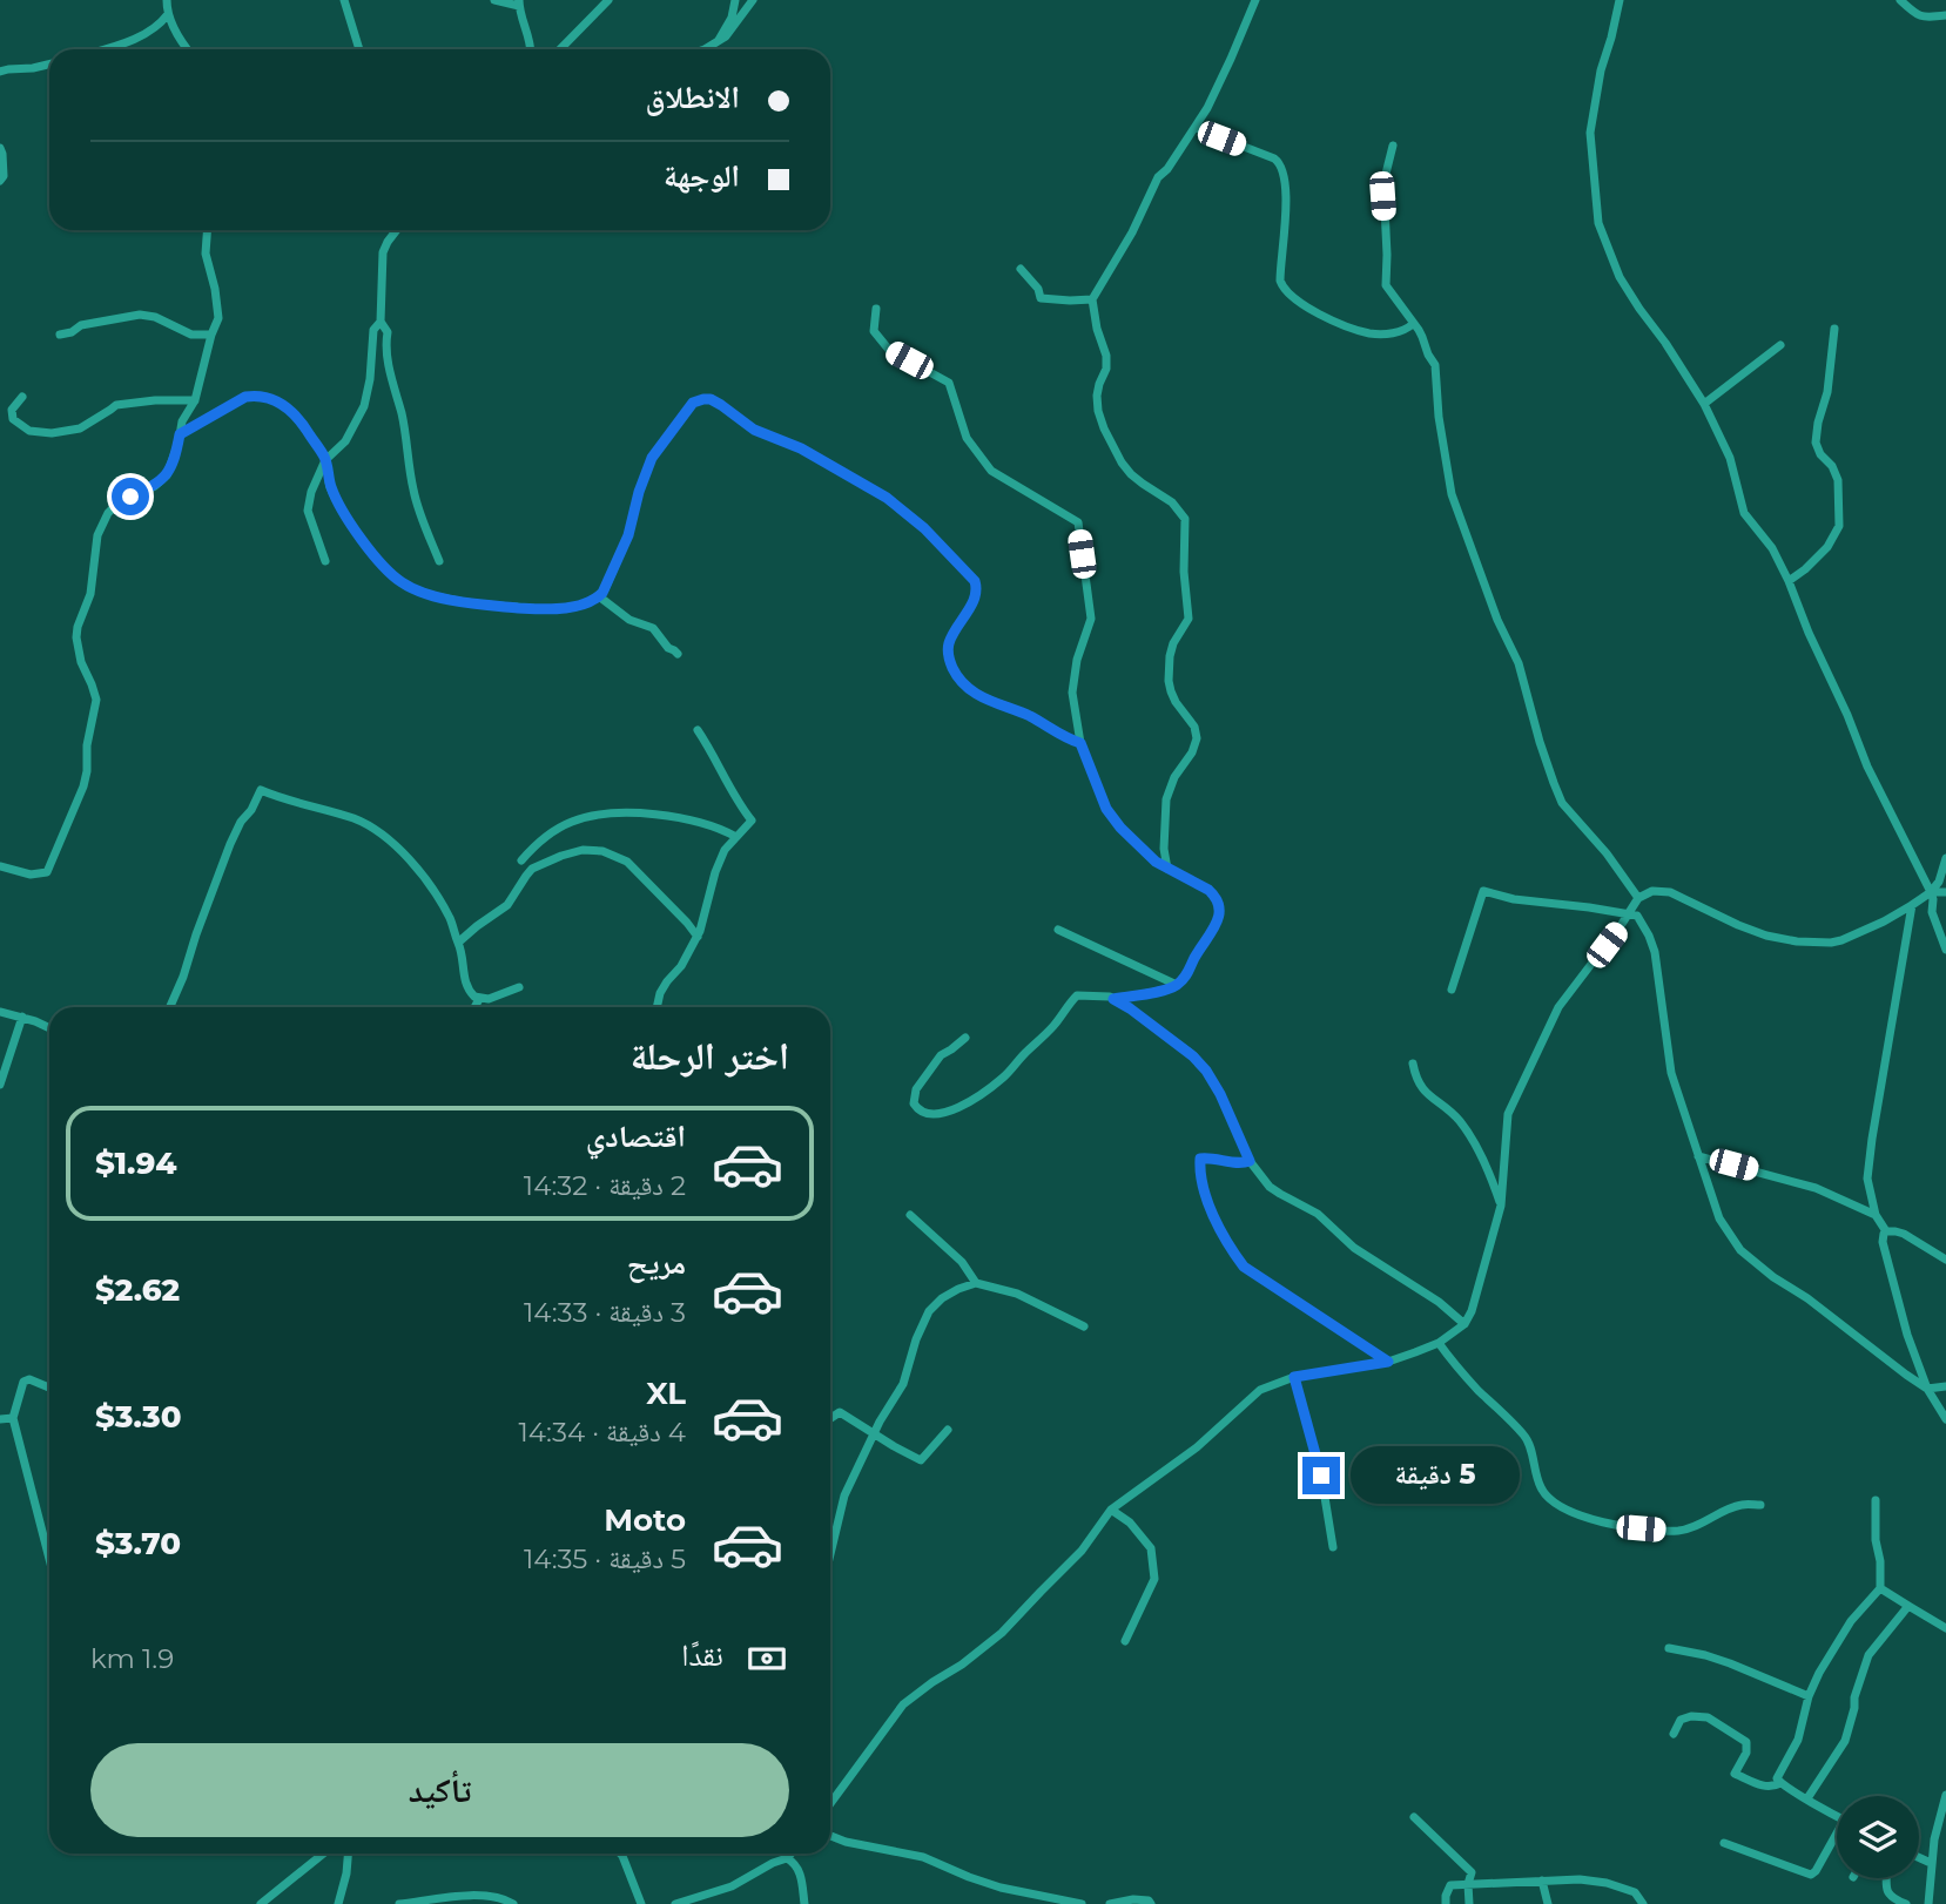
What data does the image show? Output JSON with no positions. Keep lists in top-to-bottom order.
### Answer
{
  "page": {
    "banner": ["الانطلاق", "الوجهة"],
    "heading": "اختر الرحلة",
    "list": [
      {
        "name": "اقتصادي",
        "note": "2 دقيقة · 14:32",
        "value": "$1.94"
      },
      {
        "name": "مريح",
        "note": "3 دقيقة · 14:33",
        "value": "$2.62"
      },
      {
        "name": "XL",
        "note": "4 دقيقة · 14:34",
        "value": "$3.30"
      },
      {
        "name": "Moto",
        "note": "5 دقيقة · 14:35",
        "value": "$3.70"
      }
    ],
    "bubble": "5 دقيقة",
    "pay": ["نقدًا", "1.9 km"],
    "buttons": "تأكيد"
  }
}
